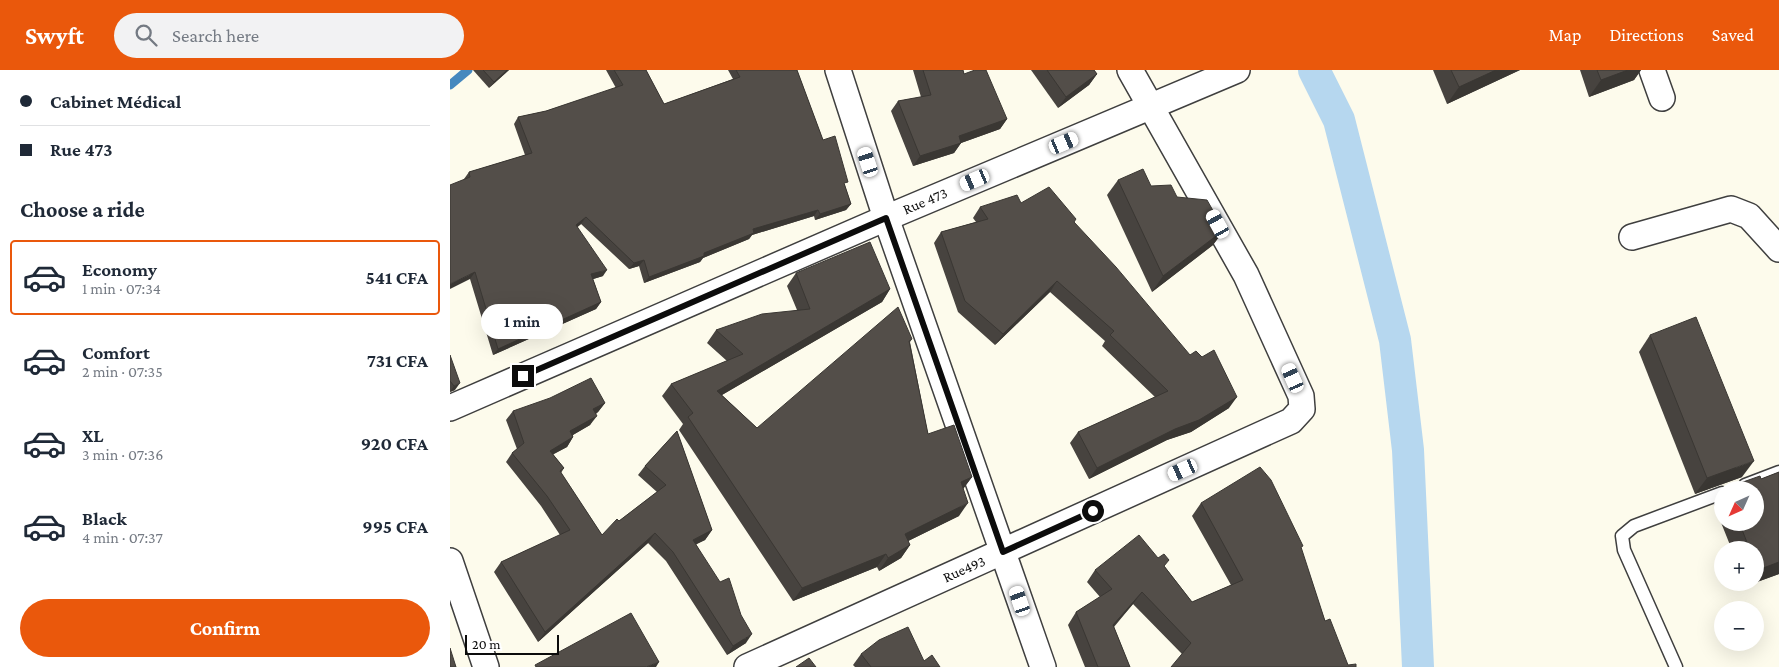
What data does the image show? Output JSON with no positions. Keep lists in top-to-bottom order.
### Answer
{
  "streets": {
    "street": ["Rue 473", "Rue493"]
  },
  "crossings": [
    ["Rue 473", "Rue493"]
  ],
  "scale_bar": "20 m",
  "north": "bottom left",
  "page": {
    "header": "Swyft",
    "search": "Search here",
    "nav": ["Map", "Directions", "Saved"],
    "banner": ["Cabinet Médical", "Rue 473"],
    "heading": "Choose a ride",
    "list": [
      {
        "name": "Economy",
        "note": "1 min · 07:34",
        "value": "541 CFA"
      },
      {
        "name": "Comfort",
        "note": "2 min · 07:35",
        "value": "731 CFA"
      },
      {
        "name": "XL",
        "note": "3 min · 07:36",
        "value": "920 CFA"
      },
      {
        "name": "Black",
        "note": "4 min · 07:37",
        "value": "995 CFA"
      }
    ],
    "bubble": "1 min",
    "map_buttons": ["+", "−"],
    "buttons": "Confirm",
    "scale": "20 m"
  }
}
